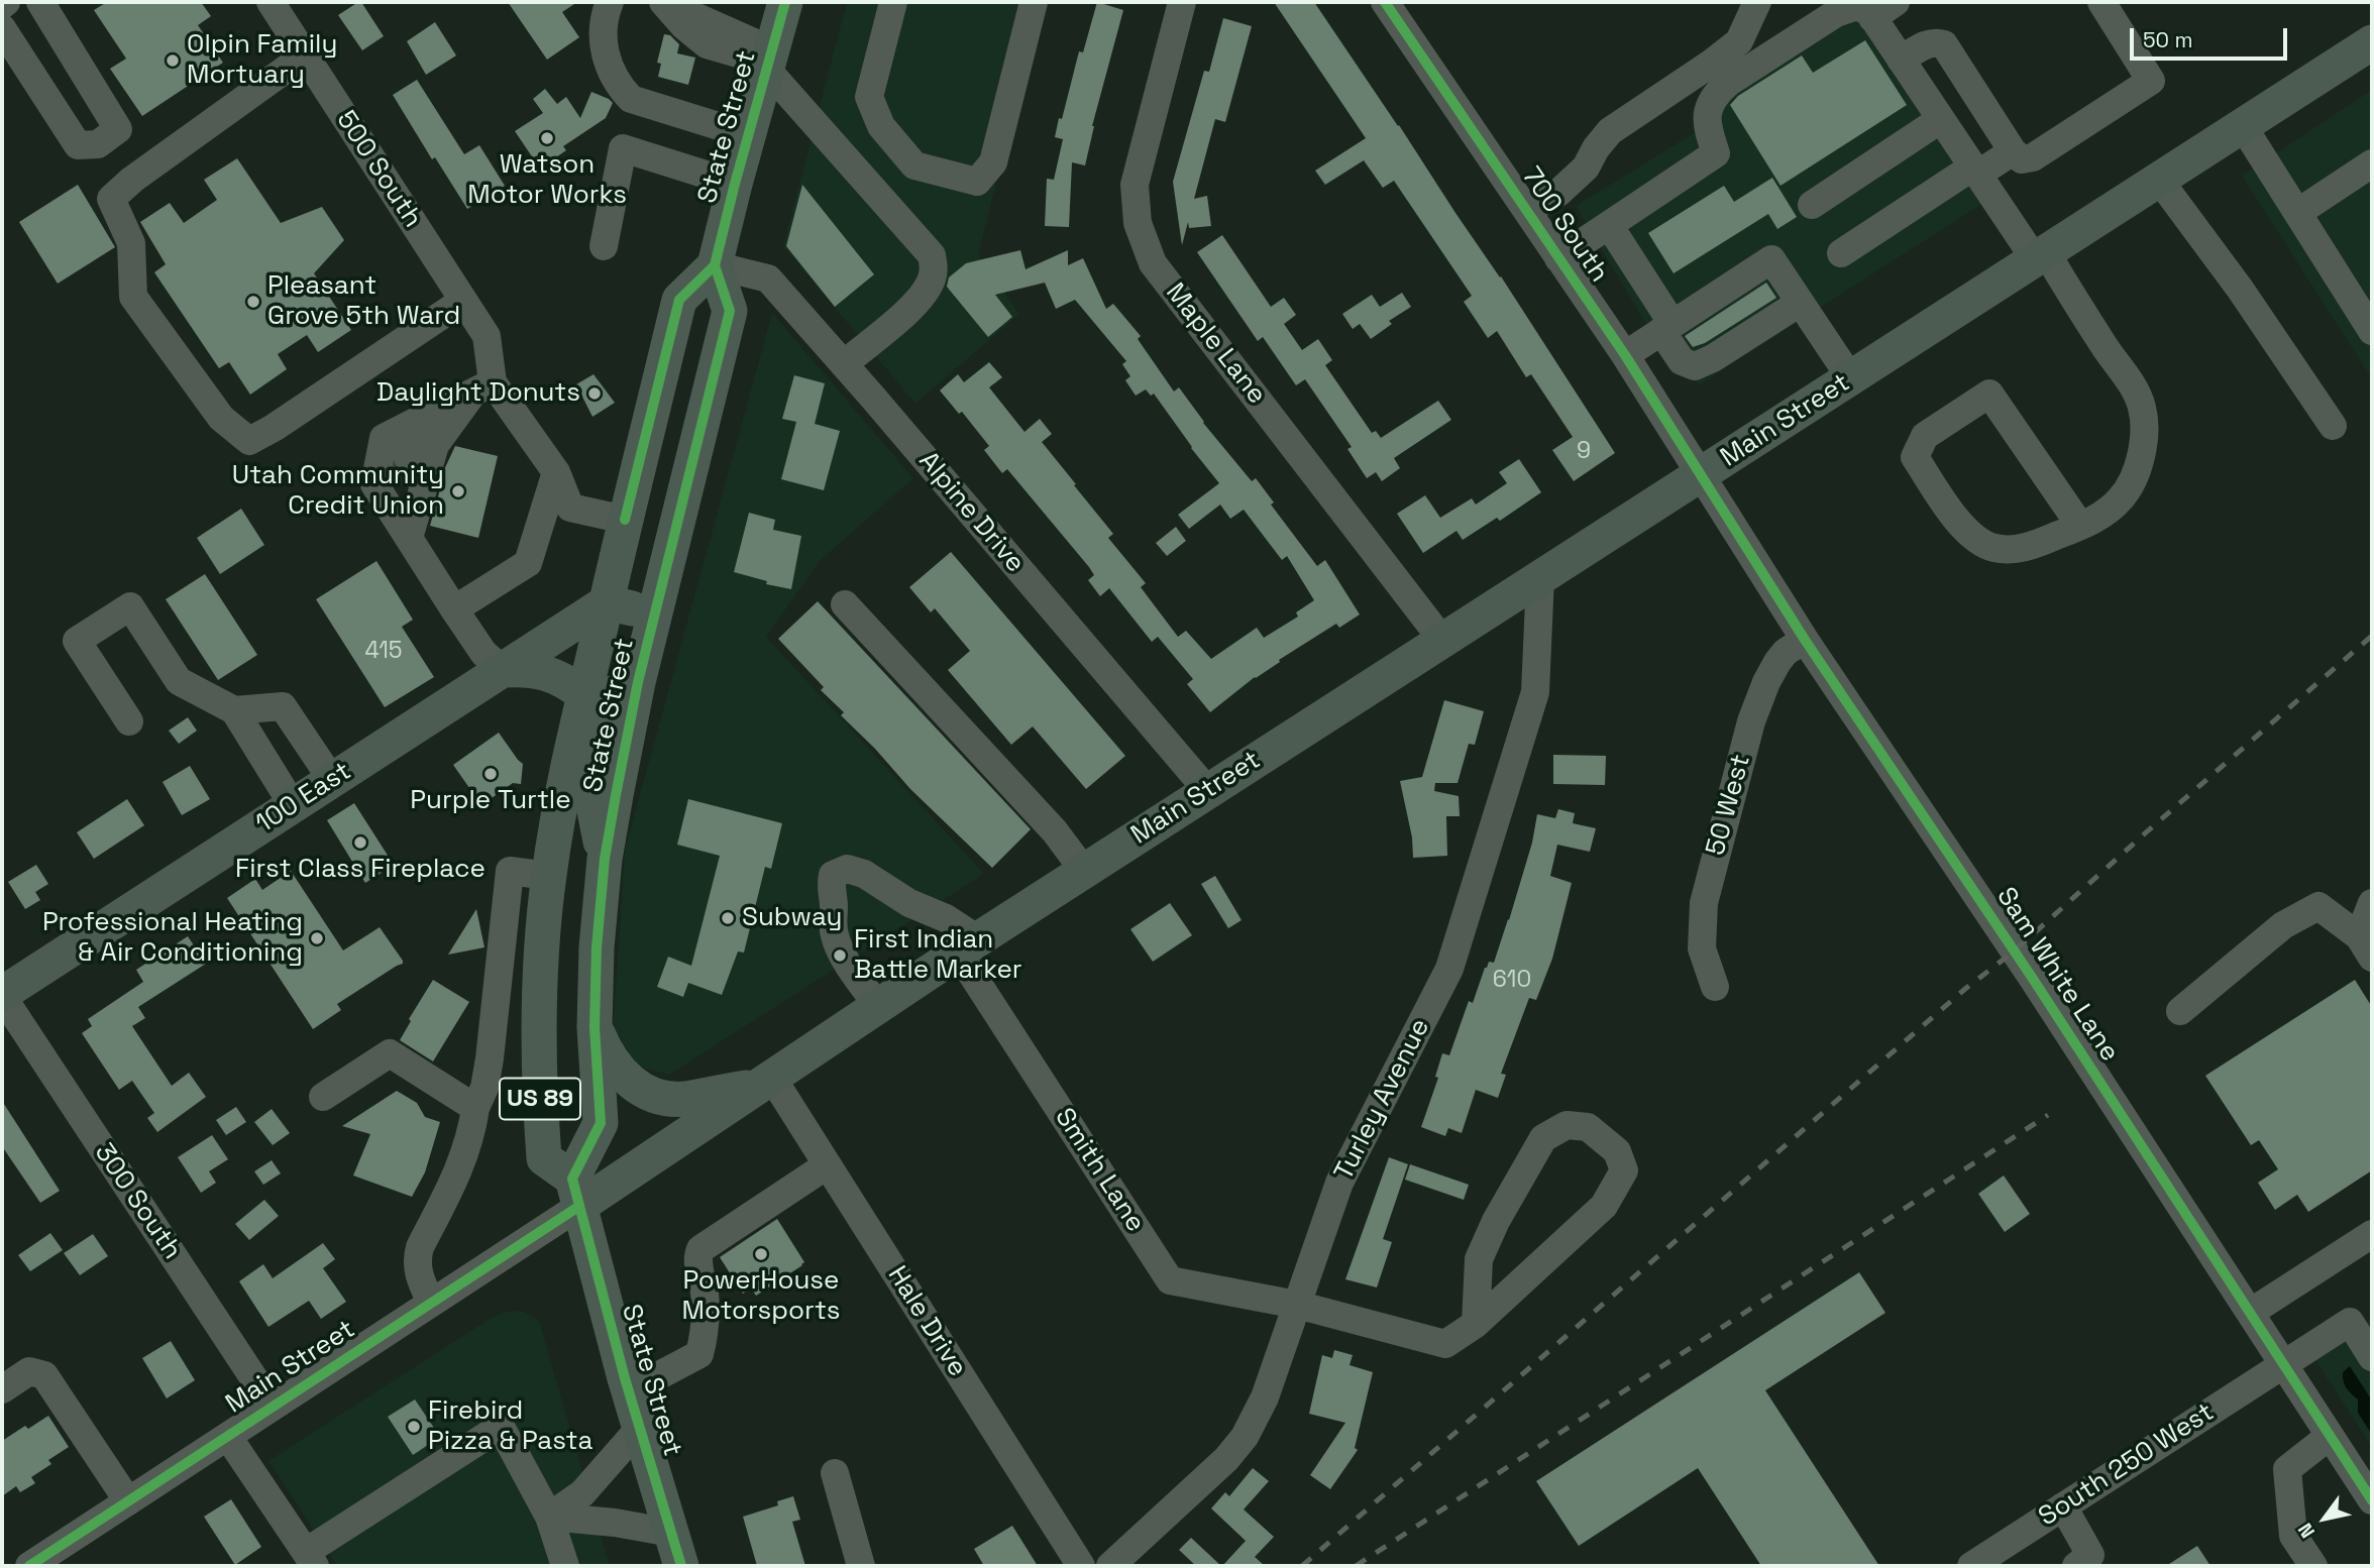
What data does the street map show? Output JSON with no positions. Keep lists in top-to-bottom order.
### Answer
{
  "streets": {
    "main road": [
      "State Street",
      "Main Street",
      "100 East",
      "US 89"
    ],
    "street": [
      "500 South",
      "700 South",
      "Maple Lane",
      "Alpine Drive",
      "50 West",
      "Sam White Lane",
      "Turley Avenue",
      "Smith Lane",
      "300 South",
      "Hale Drive",
      "South 250 West"
    ]
  },
  "crossings": [
    ["State Street", "Main Street"],
    ["State Street", "Alpine Drive"],
    ["State Street", "100 East"],
    ["700 South", "Main Street"],
    ["700 South", "Sam White Lane"],
    ["Maple Lane", "Main Street"],
    ["Main Street", "Alpine Drive"],
    ["Main Street", "Sam White Lane"],
    ["Main Street", "Turley Avenue"],
    ["Main Street", "Smith Lane"],
    ["Main Street", "300 South"],
    ["Main Street", "Hale Drive"],
    ["100 East", "300 South"],
    ["50 West", "Sam White Lane"],
    ["Sam White Lane", "South 250 West"],
    ["Turley Avenue", "Smith Lane"]
  ],
  "places": [
    "Olpin Family Mortuary",
    "Watson Motor Works",
    "Pleasant Grove 5th Ward",
    "Daylight Donuts",
    "Utah Community Credit Union",
    "Purple Turtle",
    "First Class Fireplace",
    "Subway",
    "Professional Heating & Air Conditioning",
    "First Indian Battle Marker",
    "PowerHouse Motorsports",
    "Firebird Pizza & Pasta"
  ],
  "house_numbers": ["9", "415", "610"],
  "scale_bar": "50 m",
  "north": "bottom left"
}
